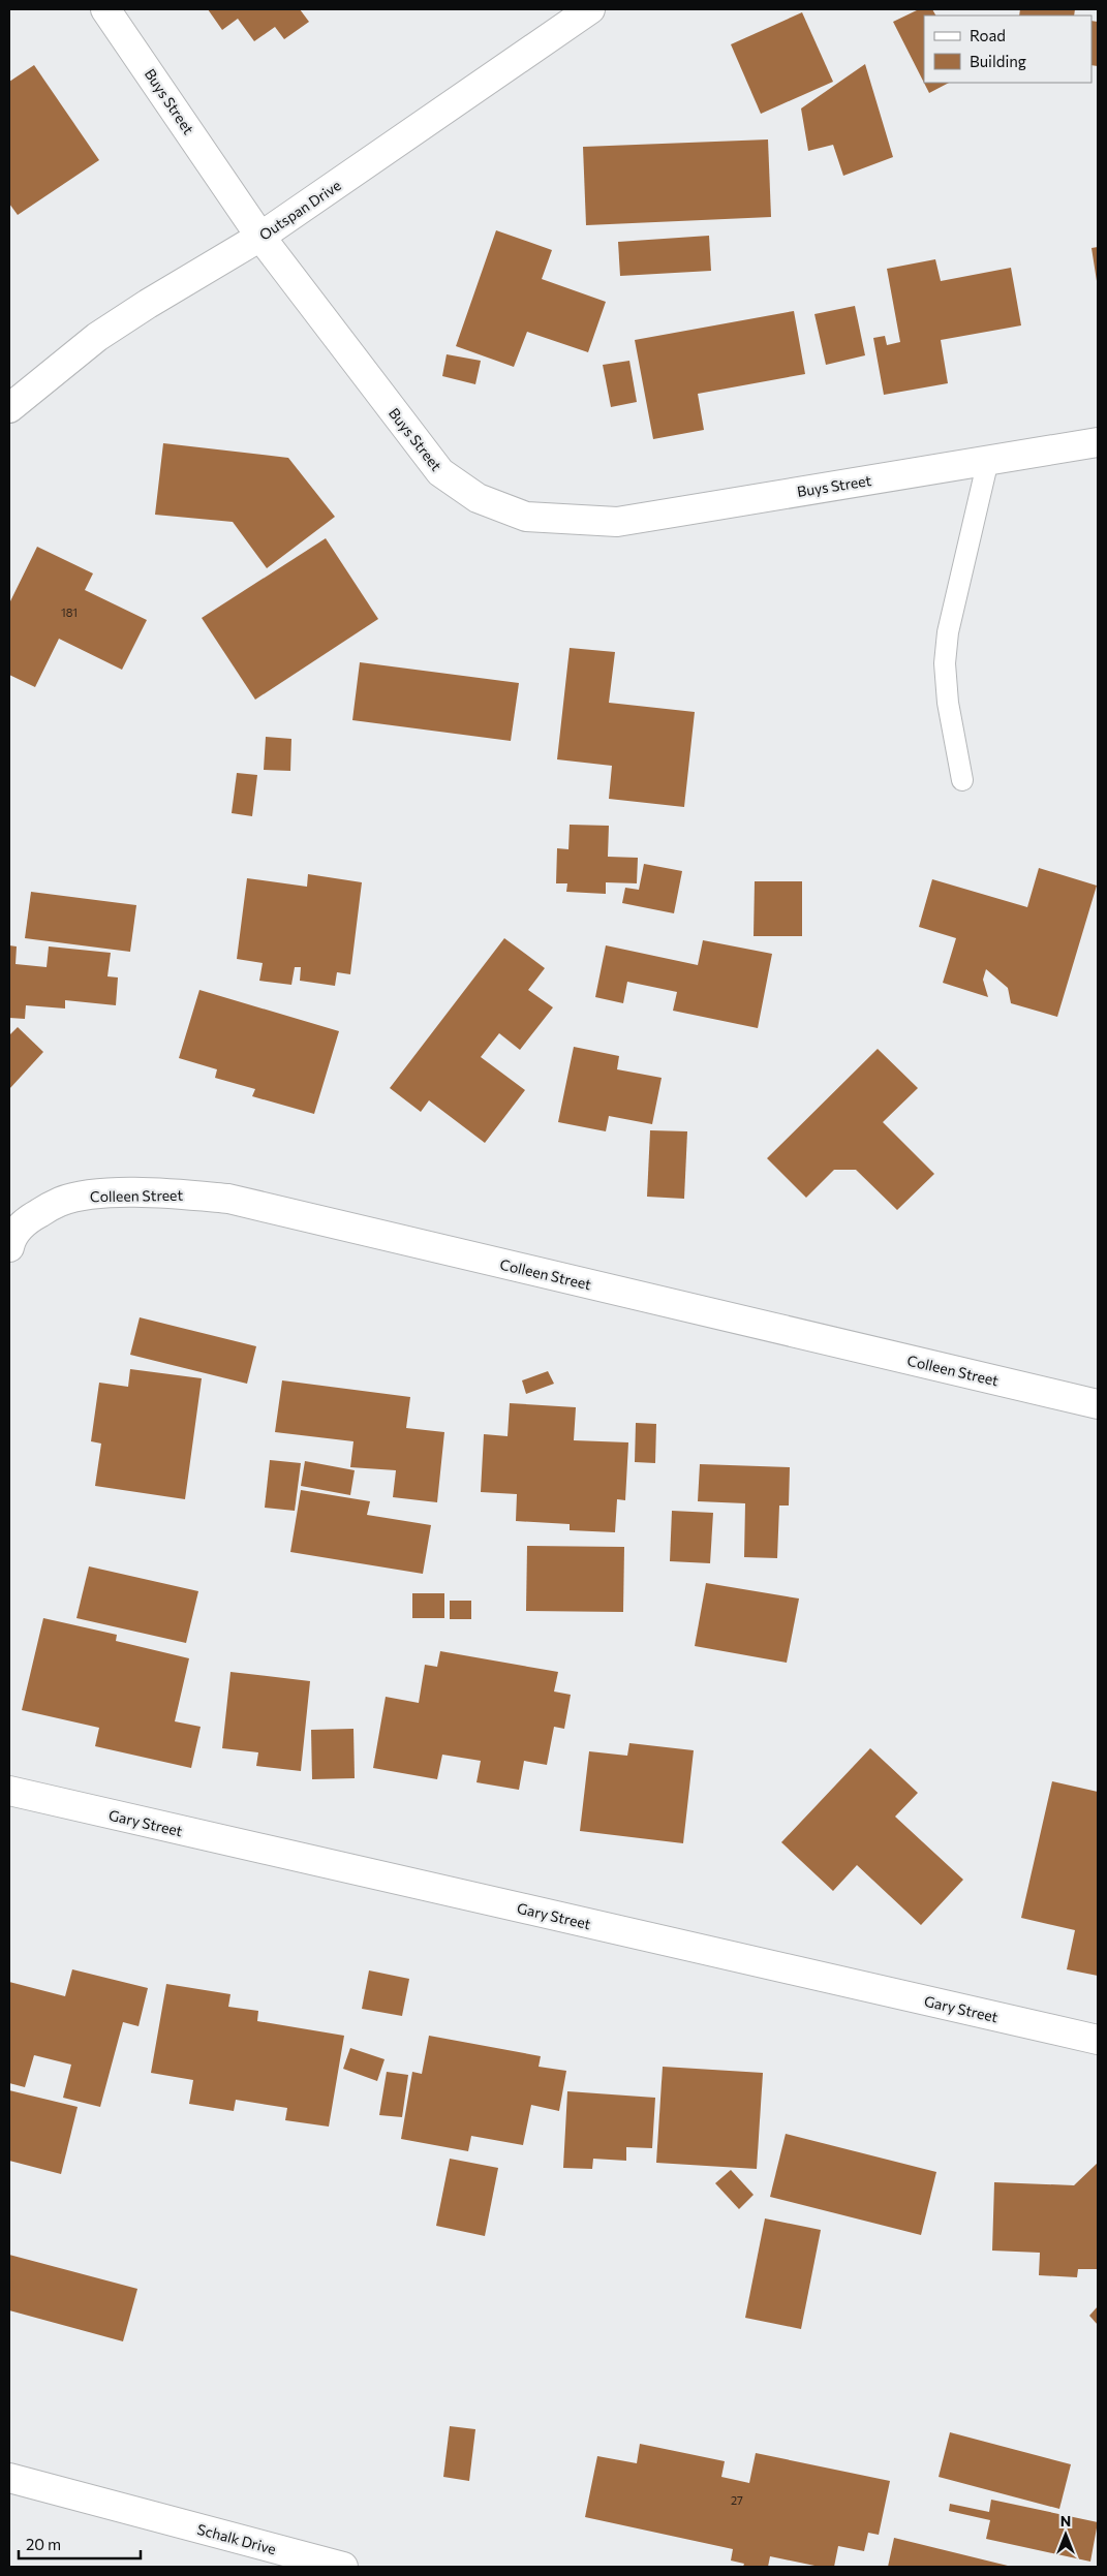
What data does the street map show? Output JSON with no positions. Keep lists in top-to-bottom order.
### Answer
{
  "streets": {
    "street": [
      "Buys Street",
      "Outspan Drive",
      "Colleen Street",
      "Gary Street",
      "Schalk Drive"
    ]
  },
  "crossings": [
    ["Buys Street", "Outspan Drive"]
  ],
  "house_numbers": ["181", "27"],
  "legend": ["Road", "Building"],
  "scale_bar": "20 m",
  "north": "top"
}
